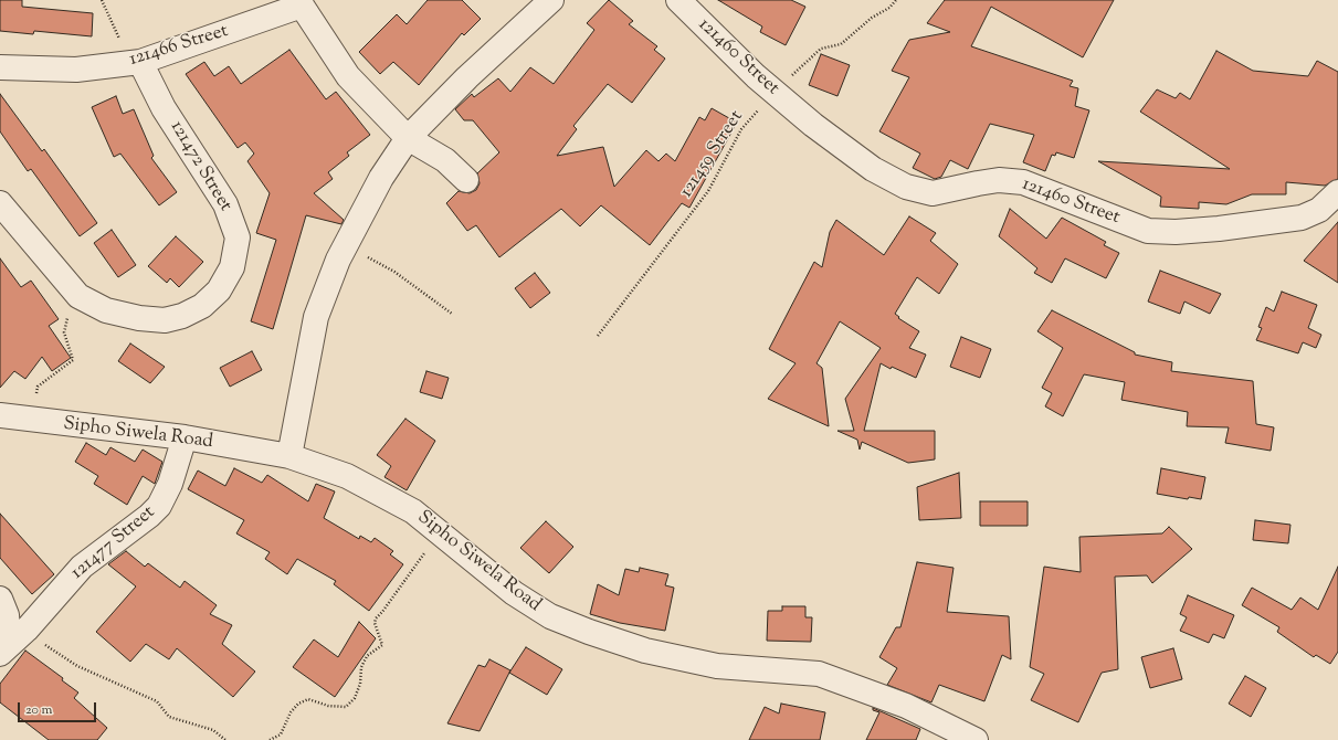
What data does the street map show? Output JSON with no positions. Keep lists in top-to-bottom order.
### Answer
{
  "streets": {
    "street": [
      "121466 Street",
      "121460 Street",
      "121472 Street",
      "Sipho Siwela Road",
      "121477 Street"
    ],
    "path": ["121459 Street"]
  },
  "crossings": [
    ["121466 Street", "121472 Street"],
    ["121460 Street", "121459 Street"],
    ["Sipho Siwela Road", "121477 Street"]
  ],
  "scale_bar": "20 m"
}
